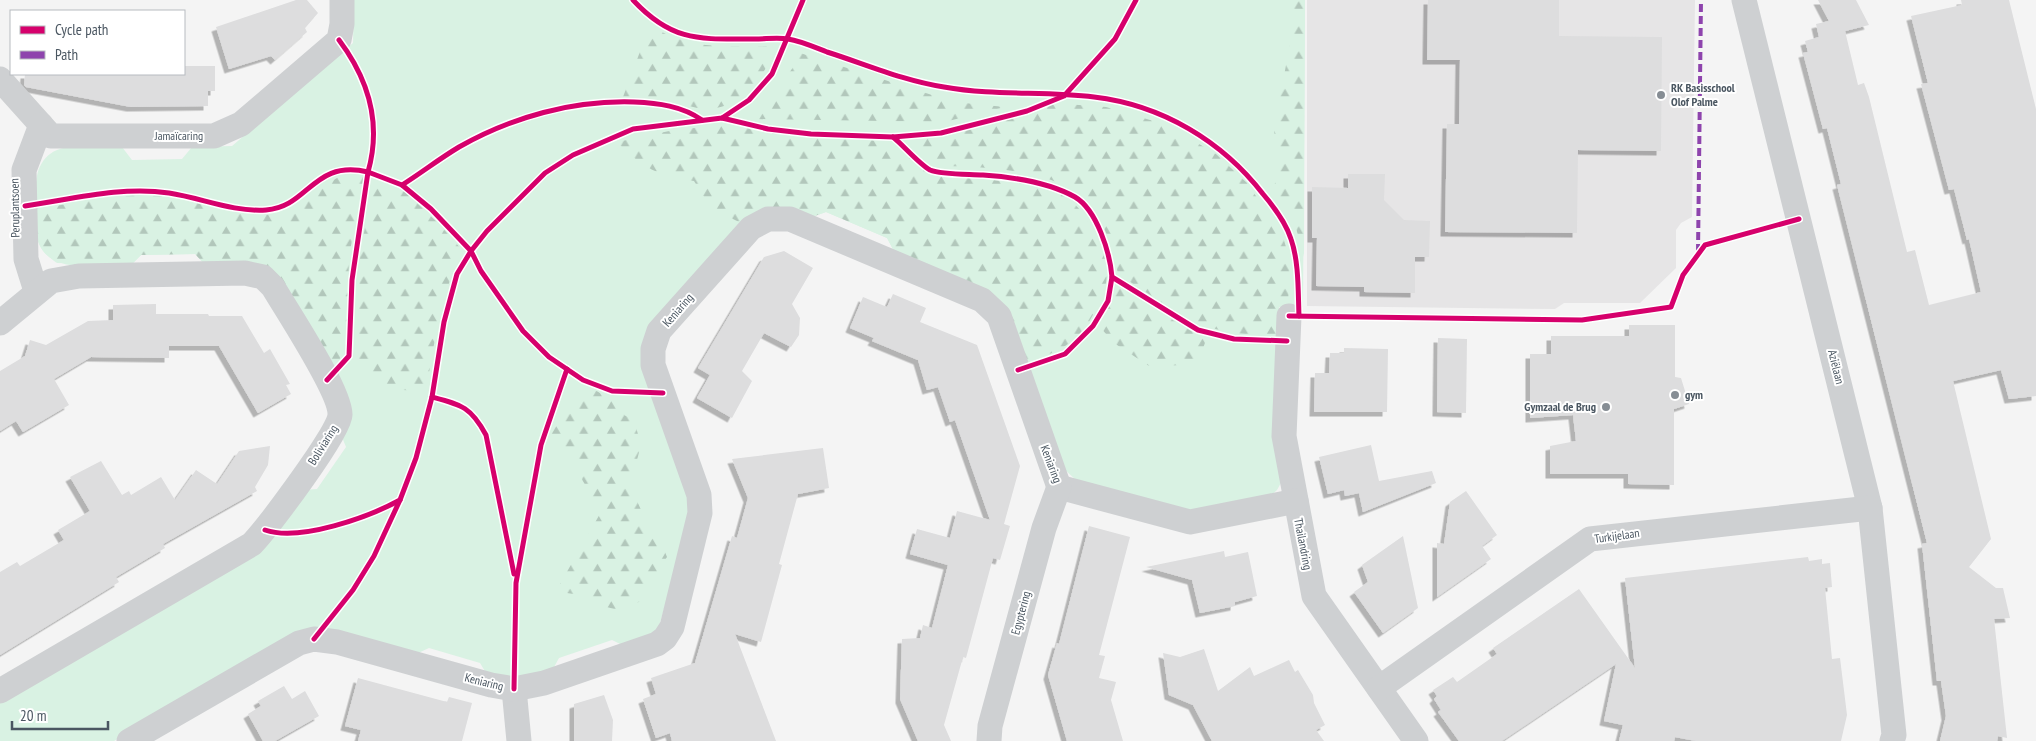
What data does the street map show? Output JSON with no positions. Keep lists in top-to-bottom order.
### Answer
{
  "streets": {
    "street": [
      "Jamaïcaring",
      "Peruplantsoen",
      "Keniaring",
      "Aziëlaan",
      "Boliviaring",
      "Turkijelaan",
      "Thailandring",
      "Egyptering"
    ]
  },
  "crossings": [
    ["Jamaïcaring", "Peruplantsoen"],
    ["Peruplantsoen", "Boliviaring"],
    ["Keniaring", "Thailandring"],
    ["Keniaring", "Egyptering"],
    ["Aziëlaan", "Turkijelaan"],
    ["Turkijelaan", "Thailandring"]
  ],
  "places": ["RK Basisschool Olof Palme", "gym", "Gymzaal de Brug"],
  "legend": ["Cycle path", "Path"],
  "scale_bar": "20 m"
}
